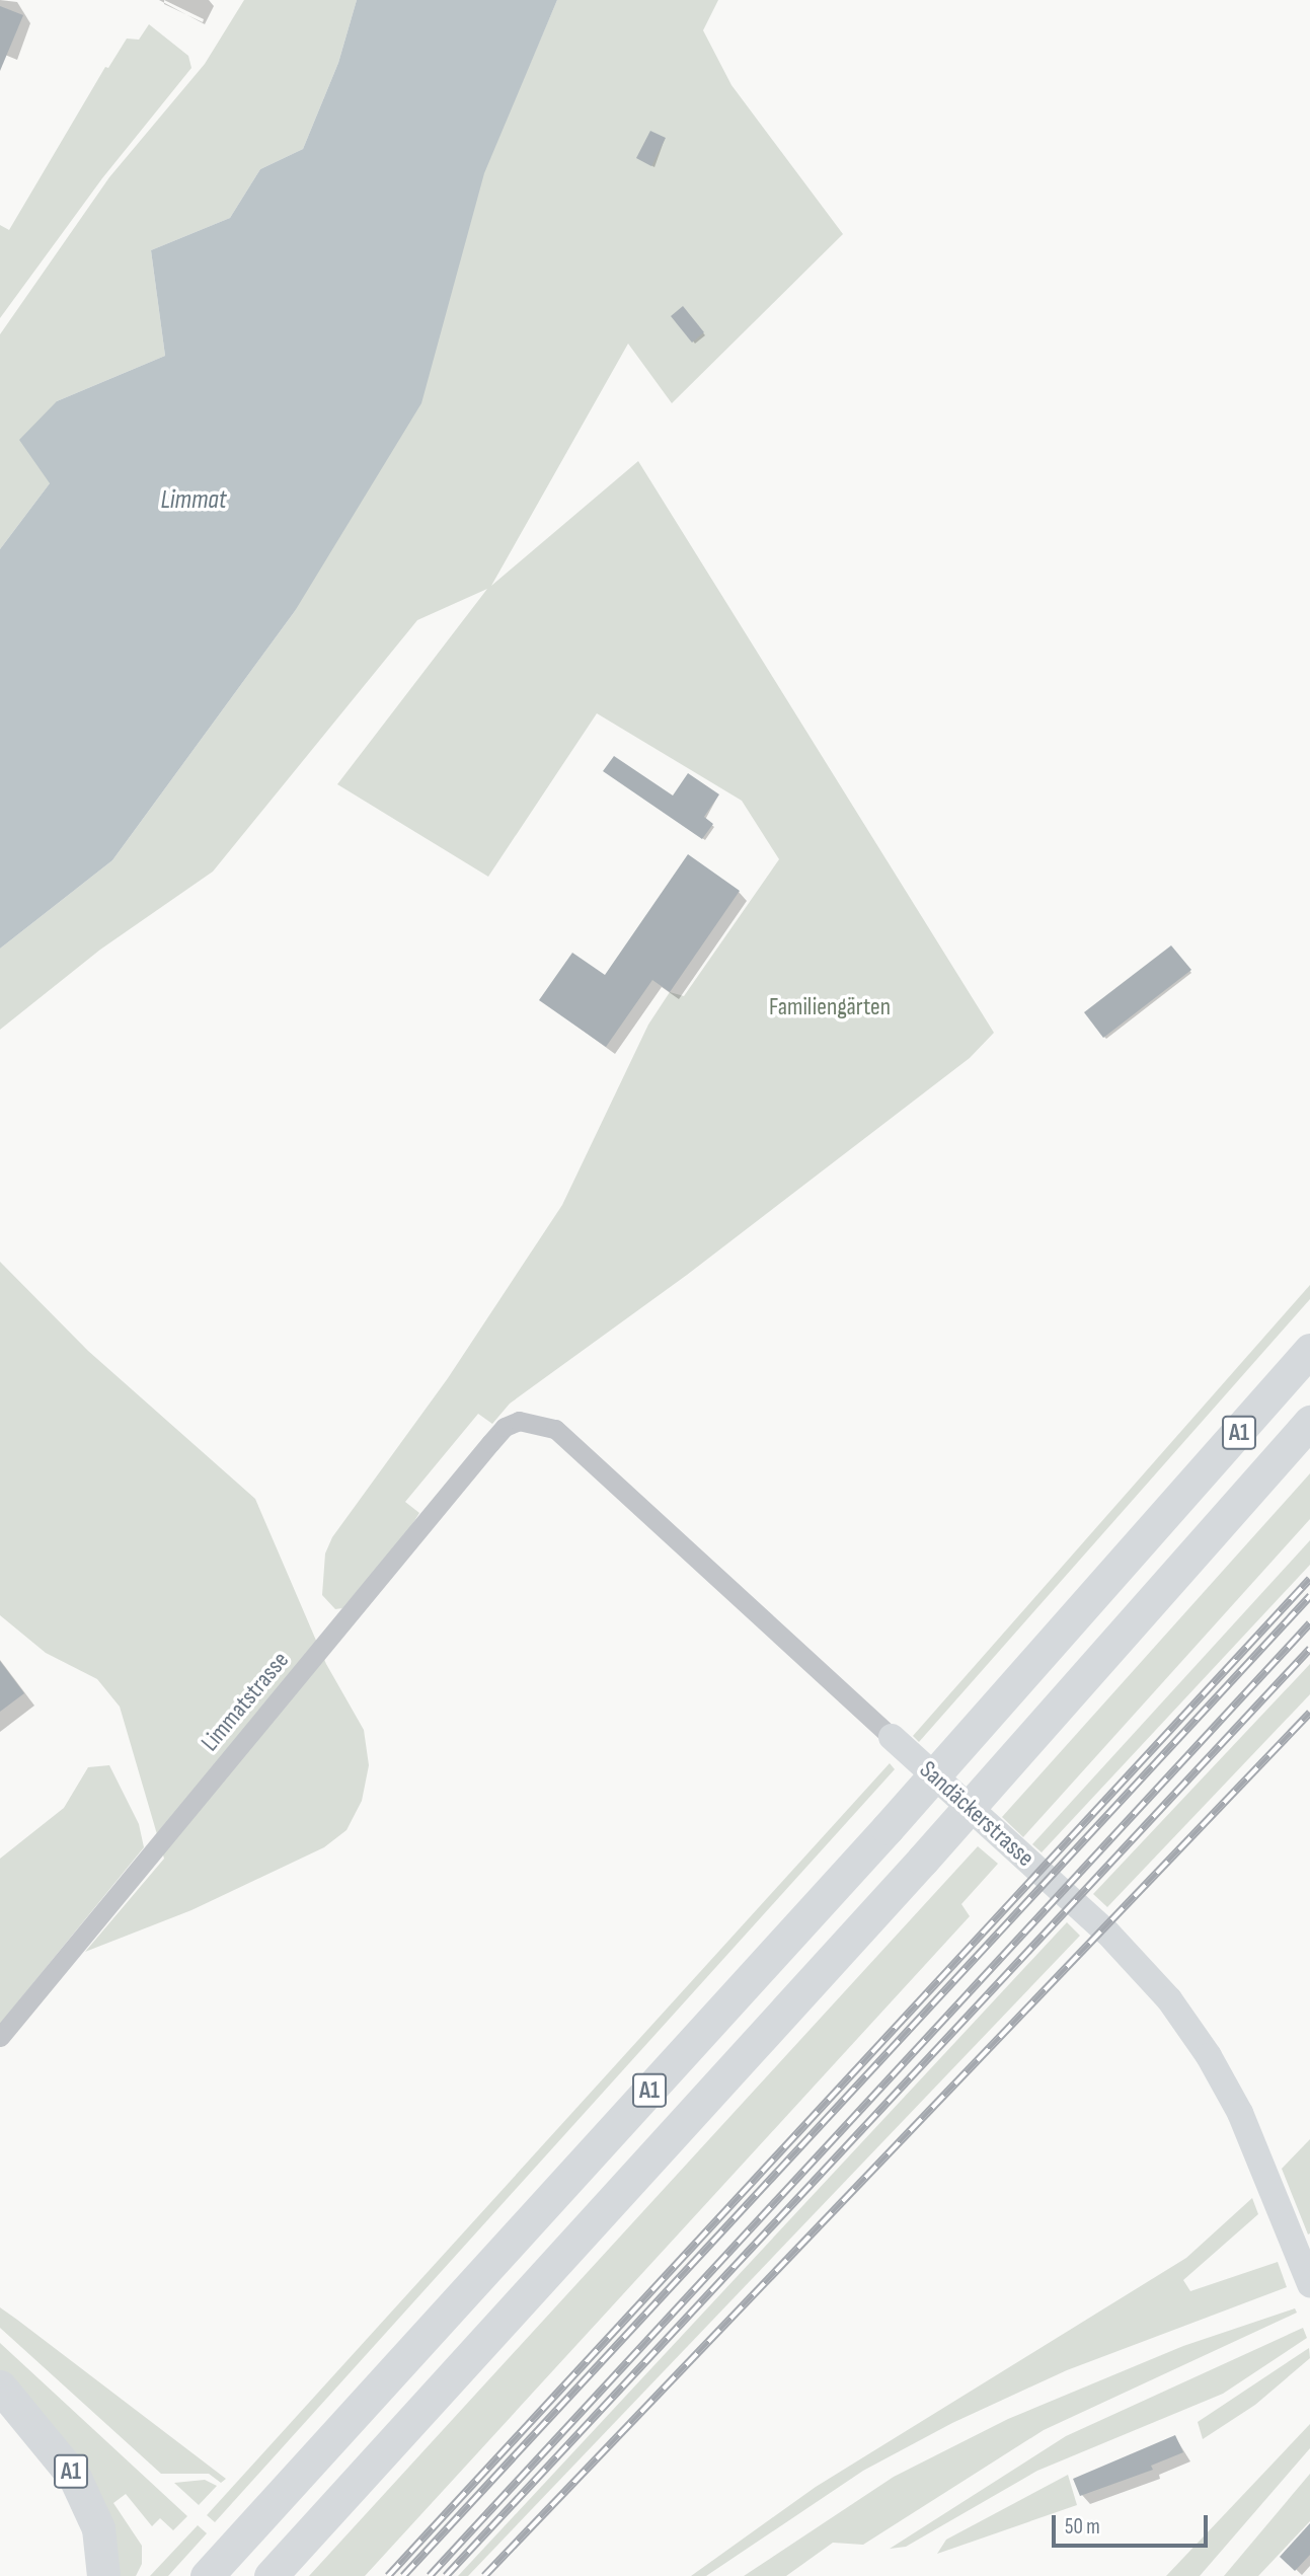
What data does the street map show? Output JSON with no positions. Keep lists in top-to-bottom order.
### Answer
{
  "streets": {
    "highway": ["A1"],
    "street": ["Limmatstrasse", "Sandäckerstrasse"]
  },
  "crossings": [
    ["Limmatstrasse", "Sandäckerstrasse"]
  ],
  "water": ["Limmat"],
  "parks": ["Familiengärten"],
  "scale_bar": "50 m"
}
